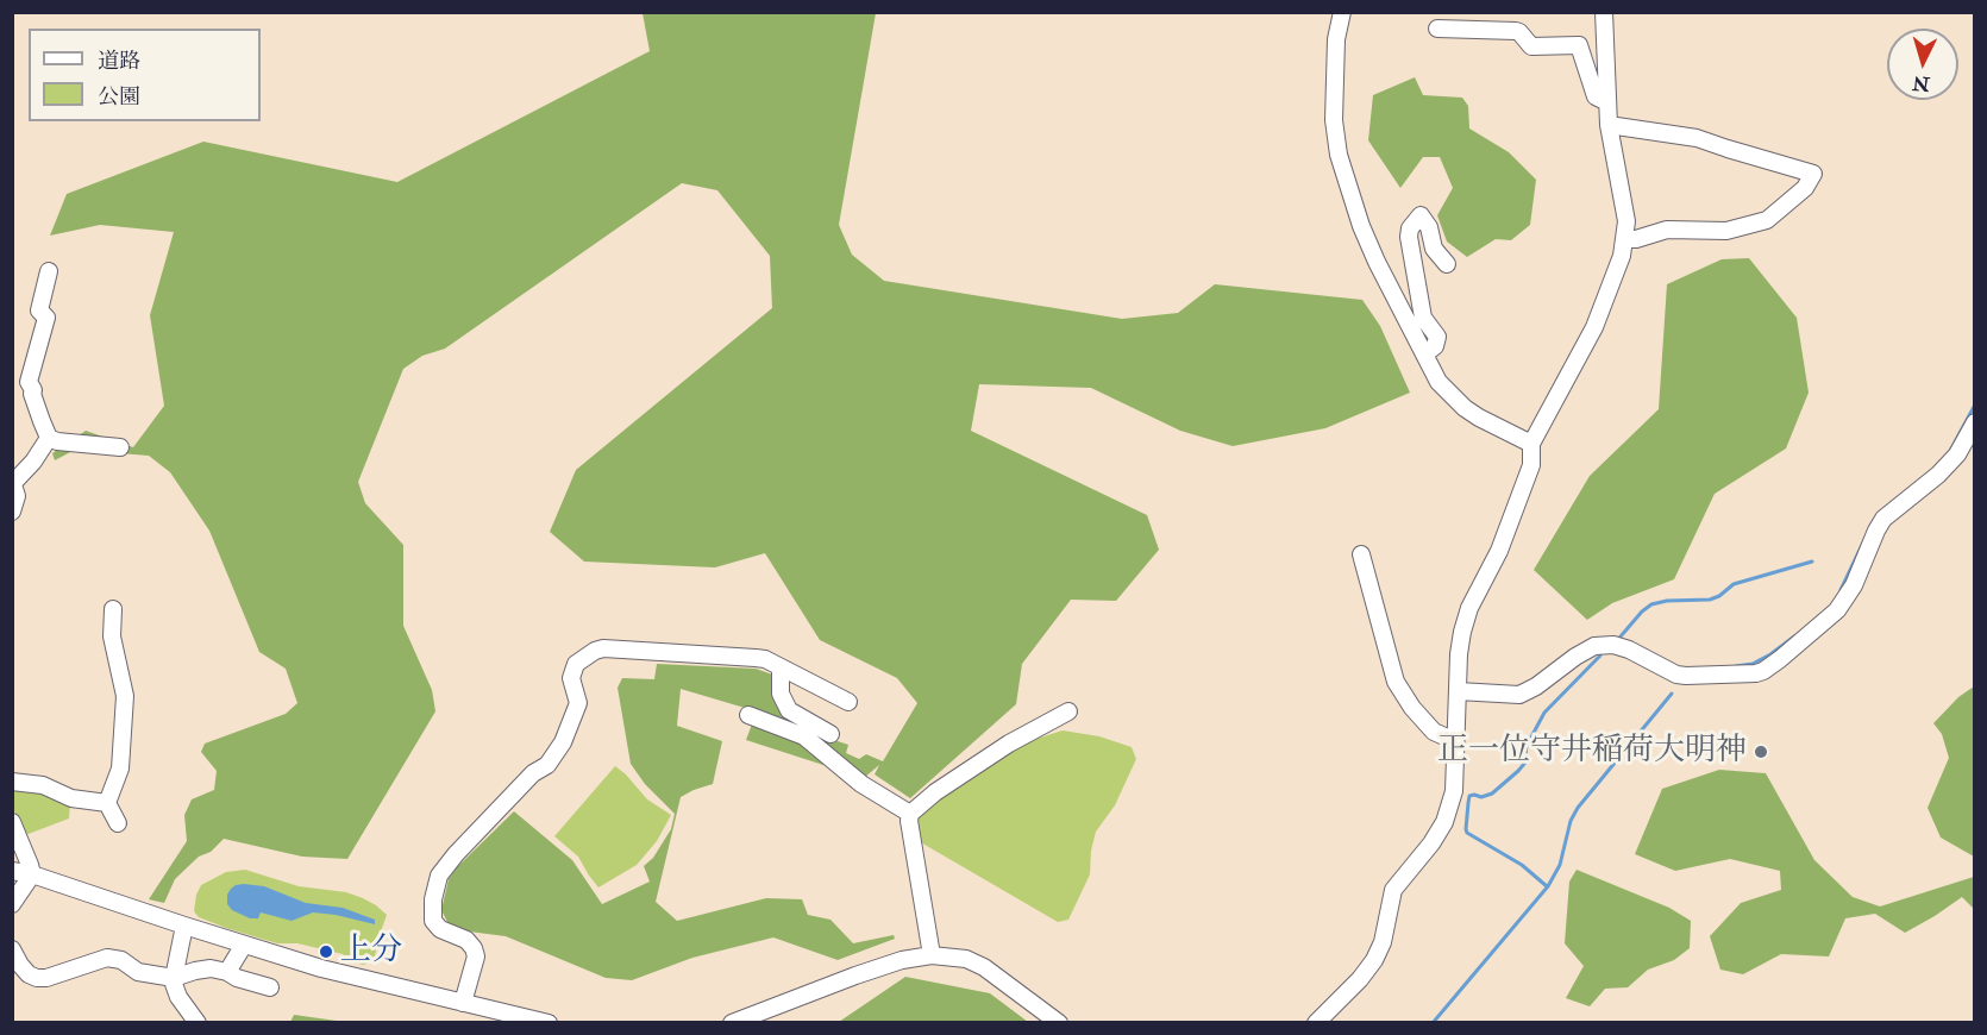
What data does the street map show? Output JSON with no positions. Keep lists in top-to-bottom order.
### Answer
{
  "places": ["正一位守井稲荷大明神", "上分"],
  "legend": ["道路", "公園"],
  "north": "bottom"
}
